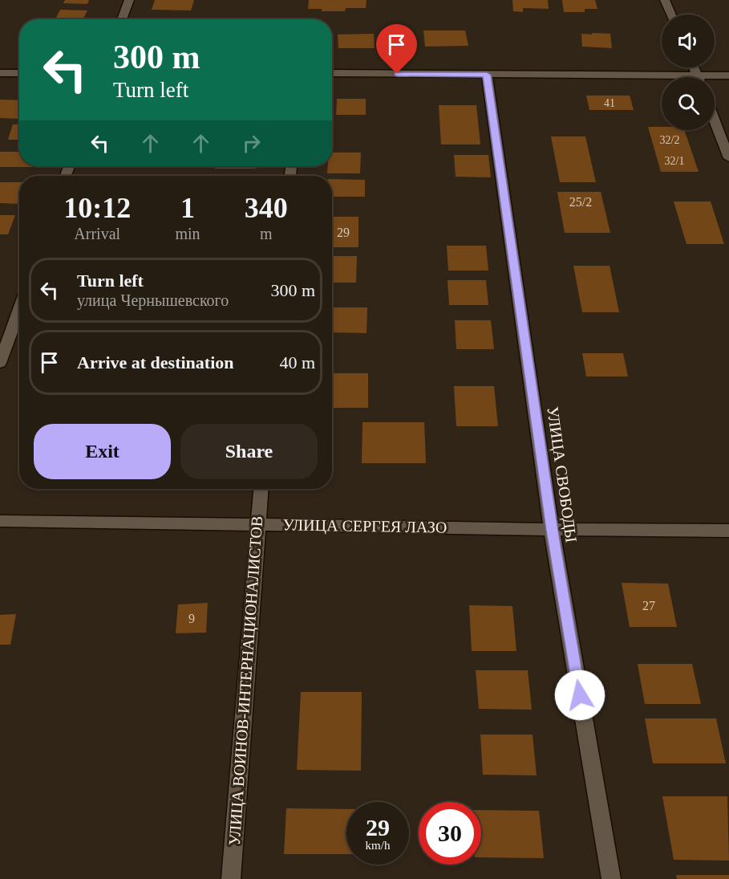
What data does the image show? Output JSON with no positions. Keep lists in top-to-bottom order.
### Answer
{
  "streets": {
    "street": ["УЛИЦА СВОБОДЫ", "УЛИЦА СЕРГЕЯ ЛАЗО", "УЛИЦА ВОИНОВ-ИНТЕРНАЦИОНАЛИСТОВ"]
  },
  "crossings": [
    ["УЛИЦА СВОБОДЫ", "УЛИЦА СЕРГЕЯ ЛАЗО"],
    ["УЛИЦА СЕРГЕЯ ЛАЗО", "УЛИЦА ВОИНОВ-ИНТЕРНАЦИОНАЛИСТОВ"]
  ],
  "house_numbers": [
    "41",
    "32/2",
    "32/1",
    "25/2",
    "29",
    "27",
    "9"
  ],
  "page": {
    "turn": ["300 m", "Turn left"],
    "eta": [
      "10:12",
      "Arrival",
      "1",
      "min",
      "340",
      "m"
    ],
    "list": [
      {
        "name": "Turn left",
        "note": "улица Чернышевского",
        "value": "300 m"
      },
      {
        "name": "Arrive at destination",
        "value": "40 m"
      }
    ],
    "buttons": ["Exit", "Share"],
    "speed": "29 km/h",
    "limit": "30"
  }
}
